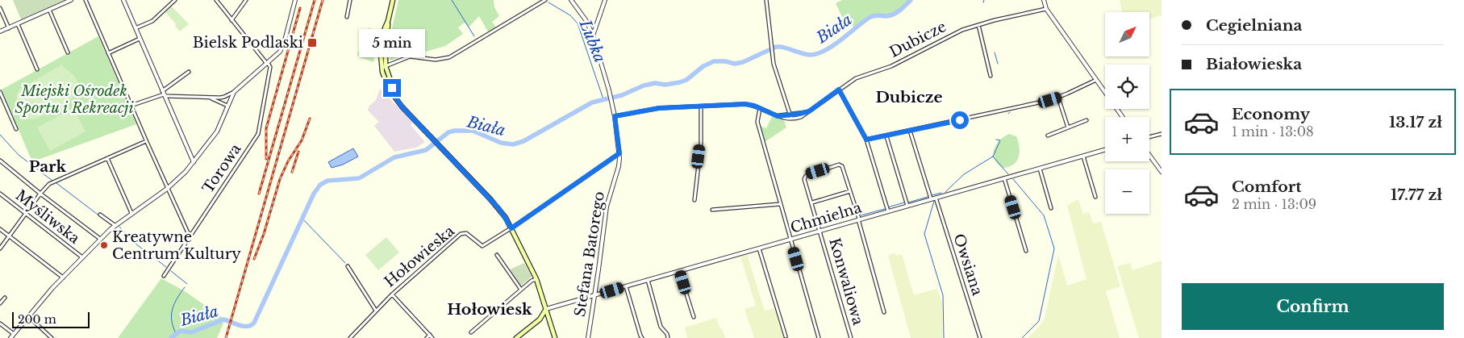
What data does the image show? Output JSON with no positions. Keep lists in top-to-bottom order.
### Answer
{
  "streets": {
    "street": [
      "Dubicze",
      "Torowa",
      "Myśliwska",
      "Chmielna",
      "Stefana Batorego",
      "Hołowieska",
      "Owsiana",
      "Konwaliowa"
    ]
  },
  "crossings": [
    ["Chmielna", "Stefana Batorego"],
    ["Chmielna", "Owsiana"],
    ["Chmielna", "Konwaliowa"]
  ],
  "districts": ["Dubicze", "Park", "Hołowiesk"],
  "water": ["Biała", "Lubka"],
  "parks": ["Miejski Ośrodek Sportu i Rekreacji"],
  "places": {
    "transit": ["Bielsk Podlaski"],
    "other": ["Kreatywne Centrum Kultury"]
  },
  "scale_bar": "200 m",
  "north": "top right",
  "page": {
    "banner": ["Cegielniana", "Białowieska"],
    "map_buttons": ["+", "−"],
    "bubble": "5 min",
    "list": [
      {
        "name": "Economy",
        "note": "1 min · 13:08",
        "value": "13.17 zł"
      },
      {
        "name": "Comfort",
        "note": "2 min · 13:09",
        "value": "17.77 zł"
      }
    ],
    "buttons": "Confirm",
    "scale": "200 m"
  }
}
